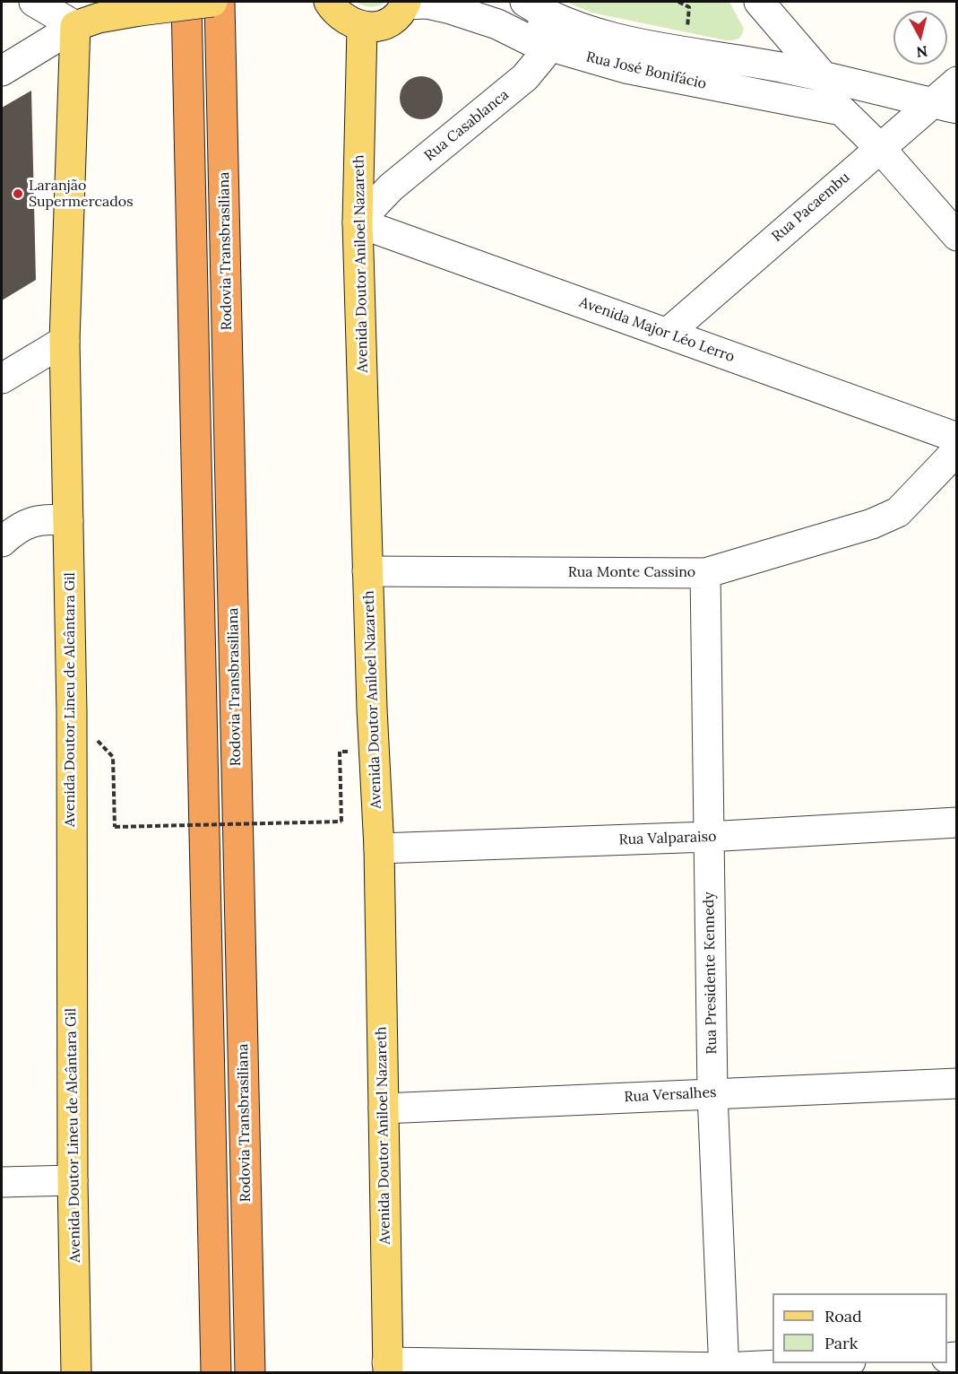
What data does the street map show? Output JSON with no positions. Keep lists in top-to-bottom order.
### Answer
{
  "streets": {
    "highway": ["Rodovia Transbrasiliana"],
    "main road": ["Avenida Doutor Aniloel Nazareth", "Avenida Doutor Lineu de Alcântara Gil"],
    "street": [
      "Rua José Bonifácio",
      "Rua Casablanca",
      "Rua Pacaembu",
      "Avenida Major Léo Lerro",
      "Rua Monte Cassino",
      "Rua Valparaiso",
      "Rua Presidente Kennedy",
      "Rua Versalhes"
    ]
  },
  "crossings": [
    ["Rua José Bonifácio", "Rua Casablanca"],
    ["Rua José Bonifácio", "Rua Pacaembu"],
    ["Rua Casablanca", "Avenida Doutor Aniloel Nazareth"],
    ["Rua Casablanca", "Avenida Major Léo Lerro"],
    ["Rua Pacaembu", "Avenida Major Léo Lerro"],
    ["Avenida Doutor Aniloel Nazareth", "Avenida Major Léo Lerro"],
    ["Avenida Doutor Aniloel Nazareth", "Rua Monte Cassino"],
    ["Avenida Doutor Aniloel Nazareth", "Rua Valparaiso"],
    ["Avenida Doutor Aniloel Nazareth", "Rua Versalhes"],
    ["Rua Monte Cassino", "Rua Presidente Kennedy"],
    ["Rua Valparaiso", "Rua Presidente Kennedy"],
    ["Rua Presidente Kennedy", "Rua Versalhes"]
  ],
  "places": ["Laranjão Supermercados"],
  "legend": ["Road", "Park"],
  "north": "bottom"
}
